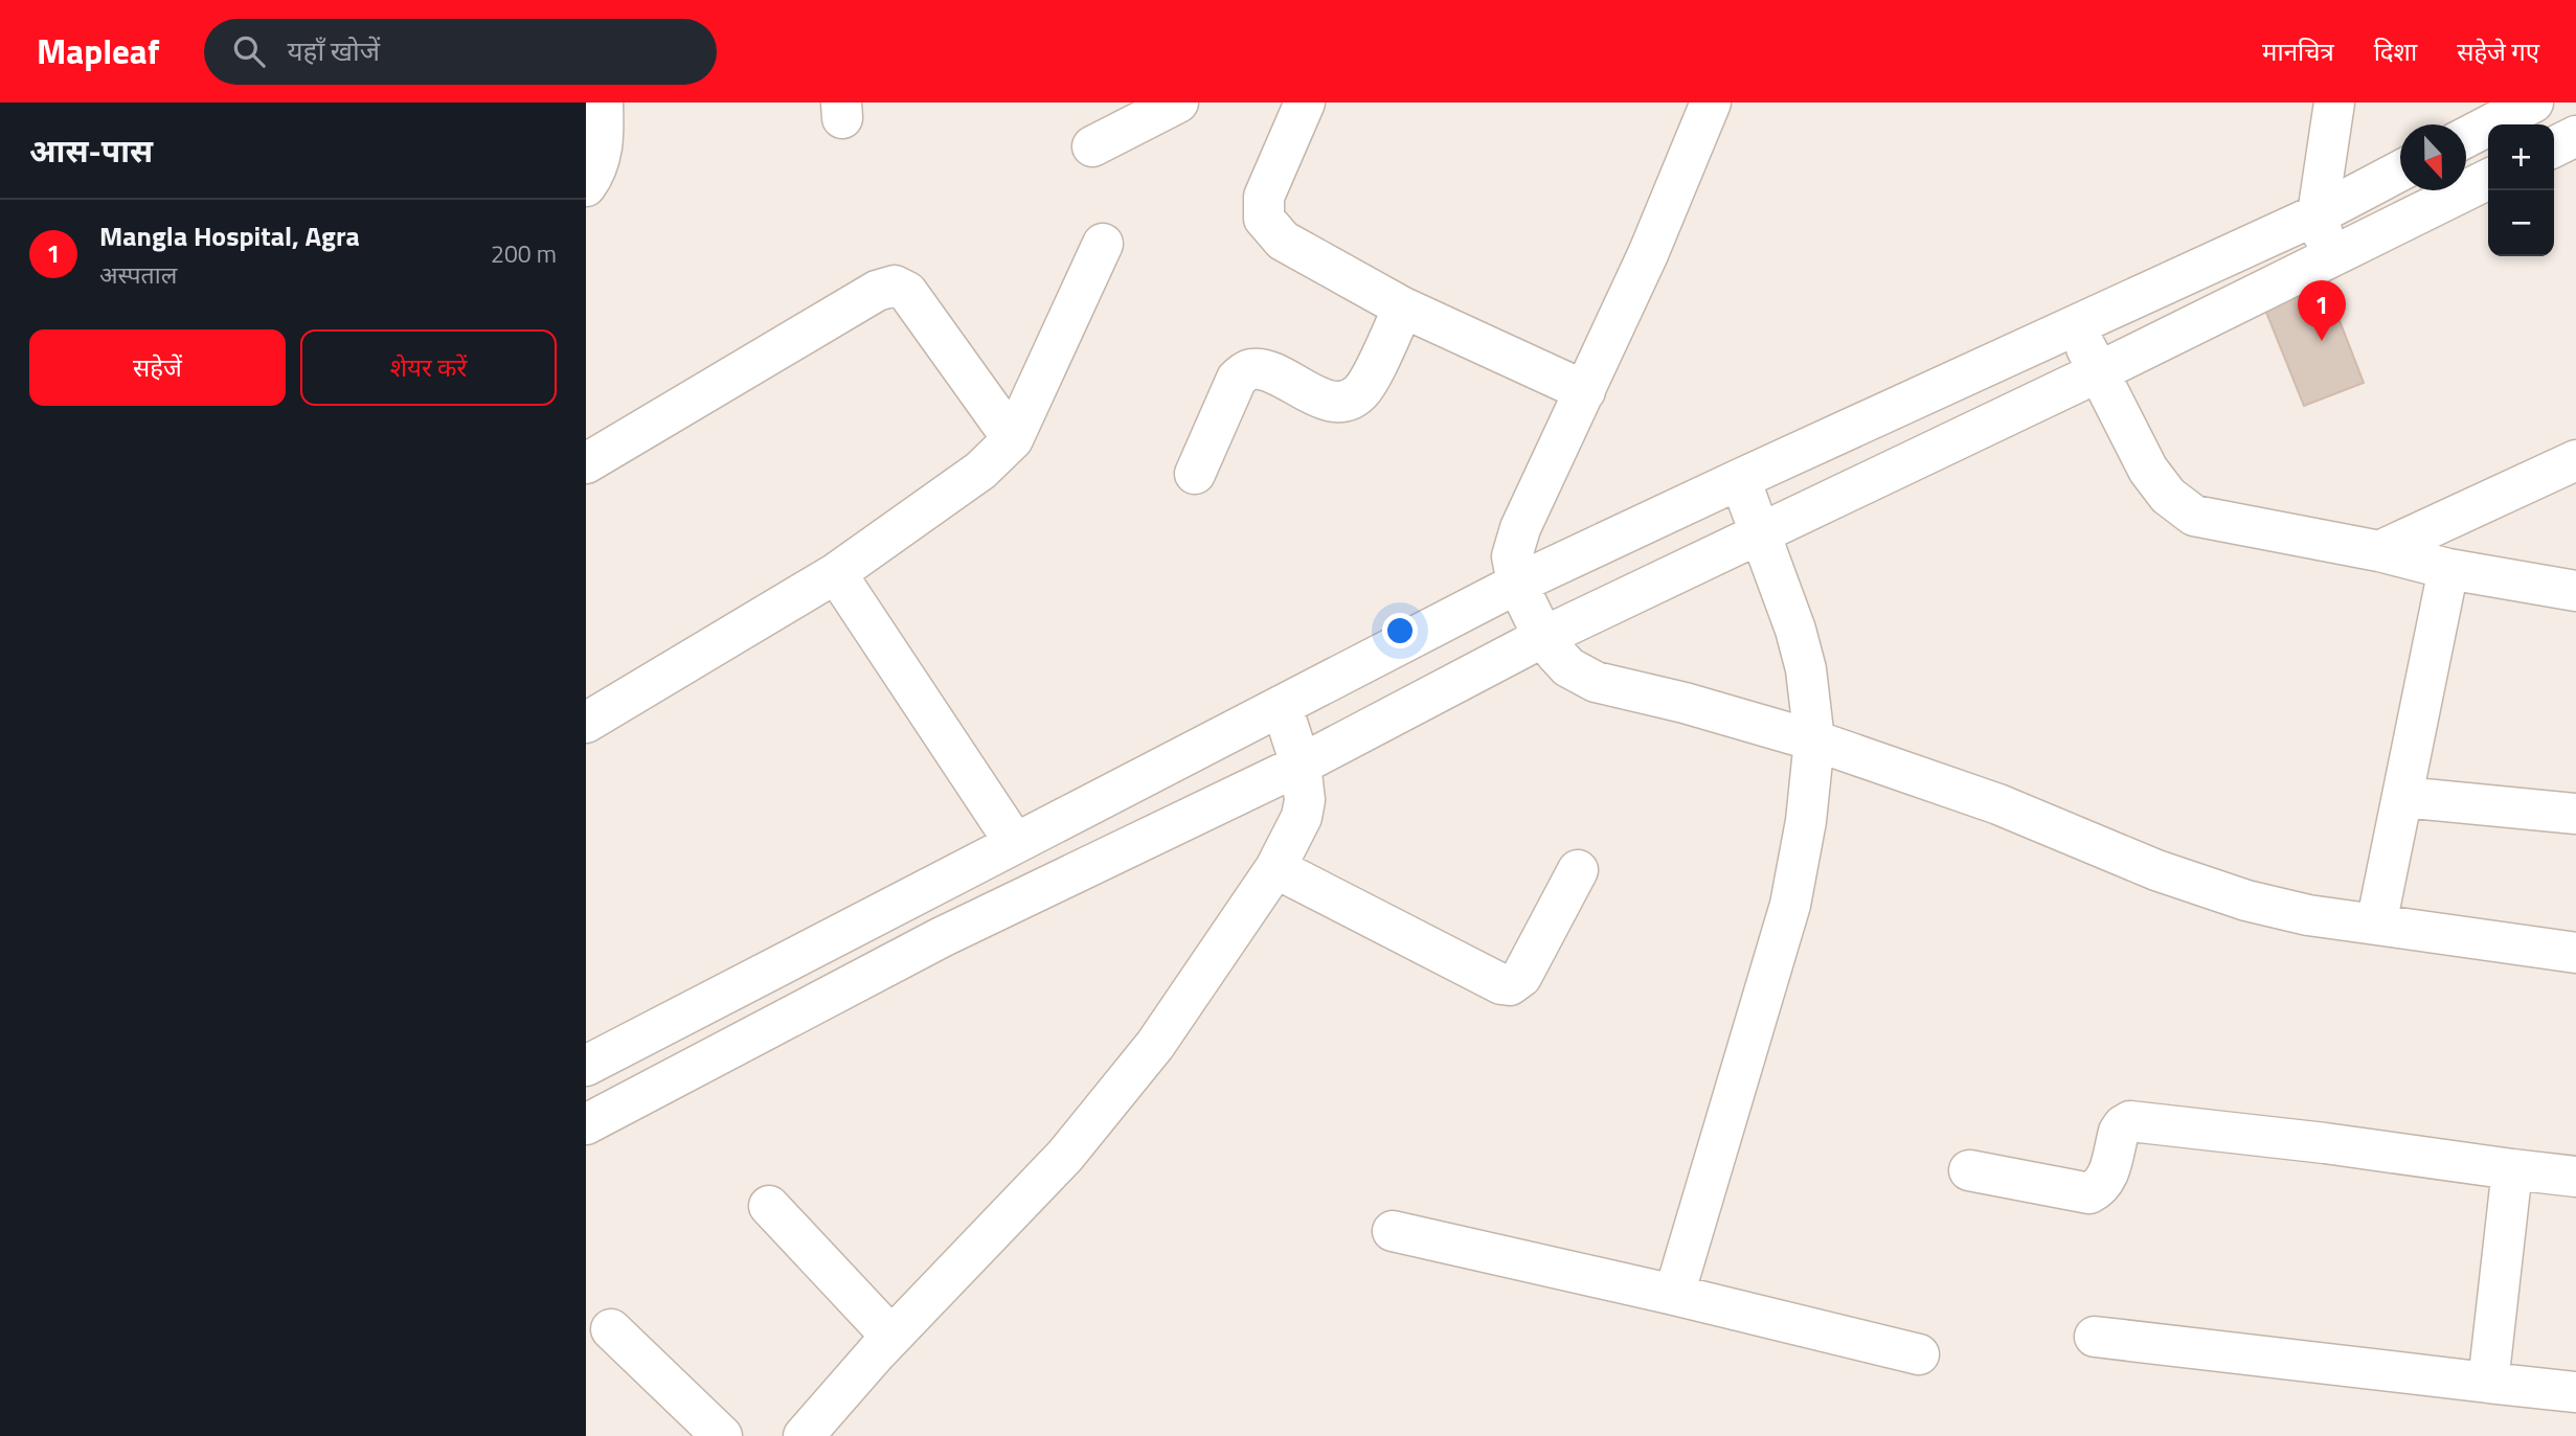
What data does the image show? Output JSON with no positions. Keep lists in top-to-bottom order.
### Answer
{
  "north": "bottom",
  "page": {
    "header": "Mapleaf",
    "search": "यहाँ खोजें",
    "nav": ["मानचित्र", "दिशा", "सहेजे गए"],
    "heading": "आस-पास",
    "map_buttons": ["+", "−"],
    "list": [
      {
        "mark": "1",
        "name": "Mangla Hospital, Agra",
        "note": "अस्पताल",
        "value": "200 m"
      }
    ],
    "pins": "1",
    "buttons": ["सहेजें", "शेयर करें"]
  }
}
